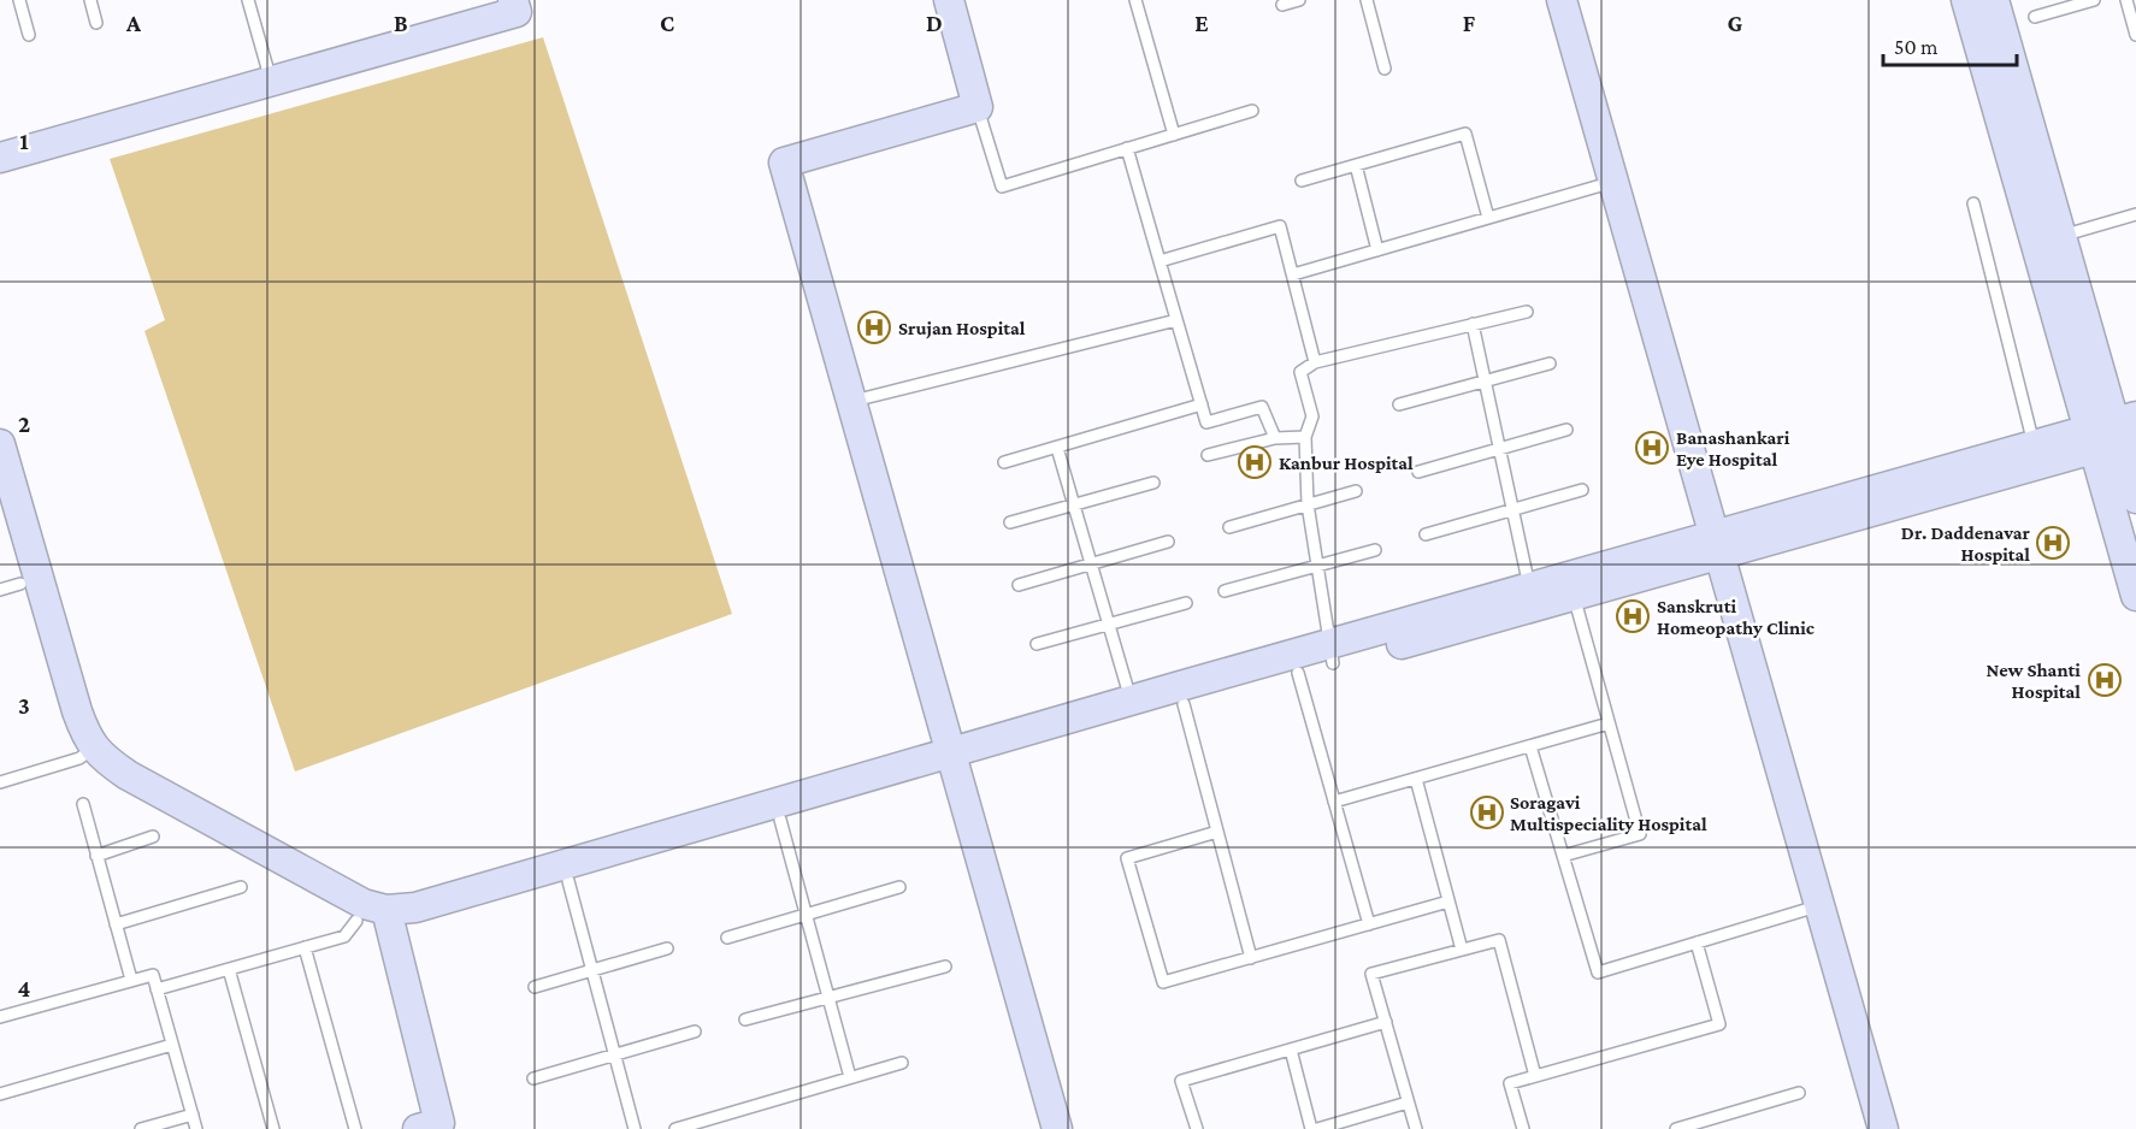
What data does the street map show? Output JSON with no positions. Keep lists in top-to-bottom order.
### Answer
{
  "places": {
    "hospital": [
      "Srujan Hospital",
      "Banashankari Eye Hospital",
      "Kanbur Hospital",
      "Dr. Daddenavar Hospital",
      "Sanskruti Homeopathy Clinic",
      "New Shanti Hospital",
      "Soragavi Multispeciality Hospital"
    ]
  },
  "scale_bar": "50 m",
  "grid": {
    "columns": [
      "A",
      "B",
      "C",
      "D",
      "E",
      "F",
      "G"
    ],
    "rows": [
      "1",
      "2",
      "3",
      "4"
    ]
  }
}
